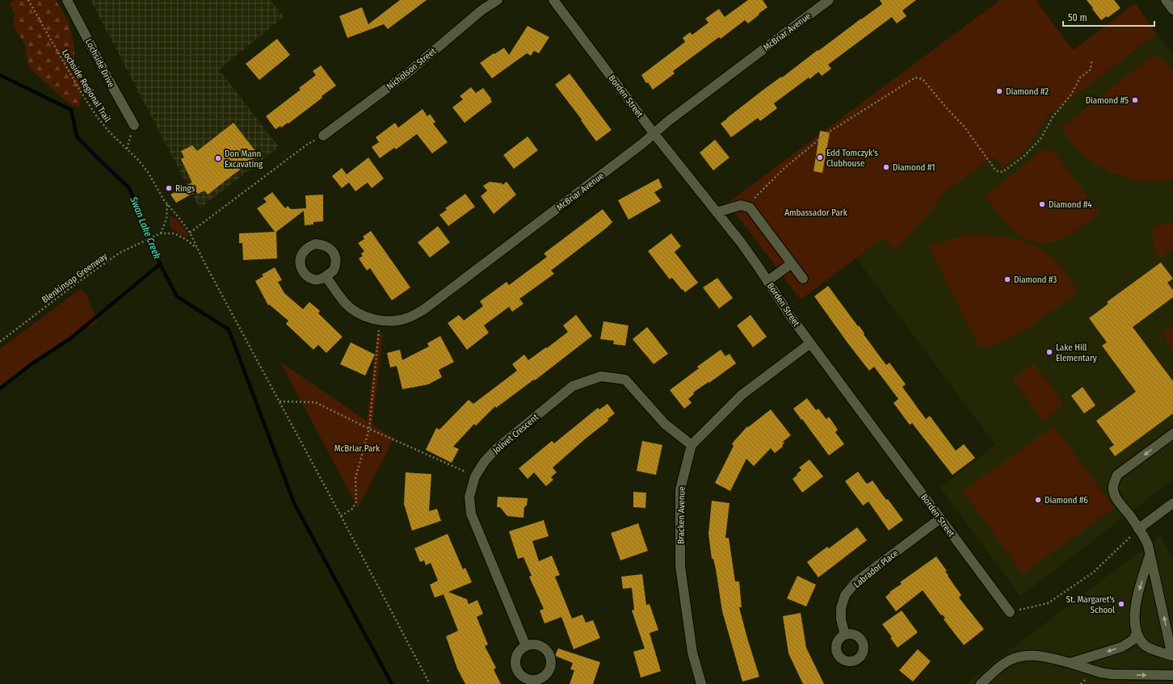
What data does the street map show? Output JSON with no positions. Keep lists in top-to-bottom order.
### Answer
{
  "streets": {
    "street": [
      "McBriar Avenue",
      "Lochside Drive",
      "Nicholson Street",
      "Borden Street",
      "Jolivet Crescent",
      "Bracken Avenue",
      "Labrador Place"
    ],
    "path": ["Lochside Regional Trail", "Blenkinsop Greenway"]
  },
  "crossings": [
    ["McBriar Avenue", "Borden Street"],
    ["Borden Street", "Labrador Place"],
    ["Jolivet Crescent", "Bracken Avenue"]
  ],
  "water": ["Swan Lake Creek"],
  "parks": ["Ambassador Park", "McBriar Park"],
  "places": [
    "Diamond #2",
    "Diamond #5",
    "Edd Tomczyk's Clubhouse",
    "Don Mann Excavating",
    "Diamond #1",
    "Rings",
    "Diamond #4",
    "Diamond #3",
    "Lake Hill Elementary",
    "Diamond #6",
    "St. Margaret's School"
  ],
  "scale_bar": "50 m"
}
